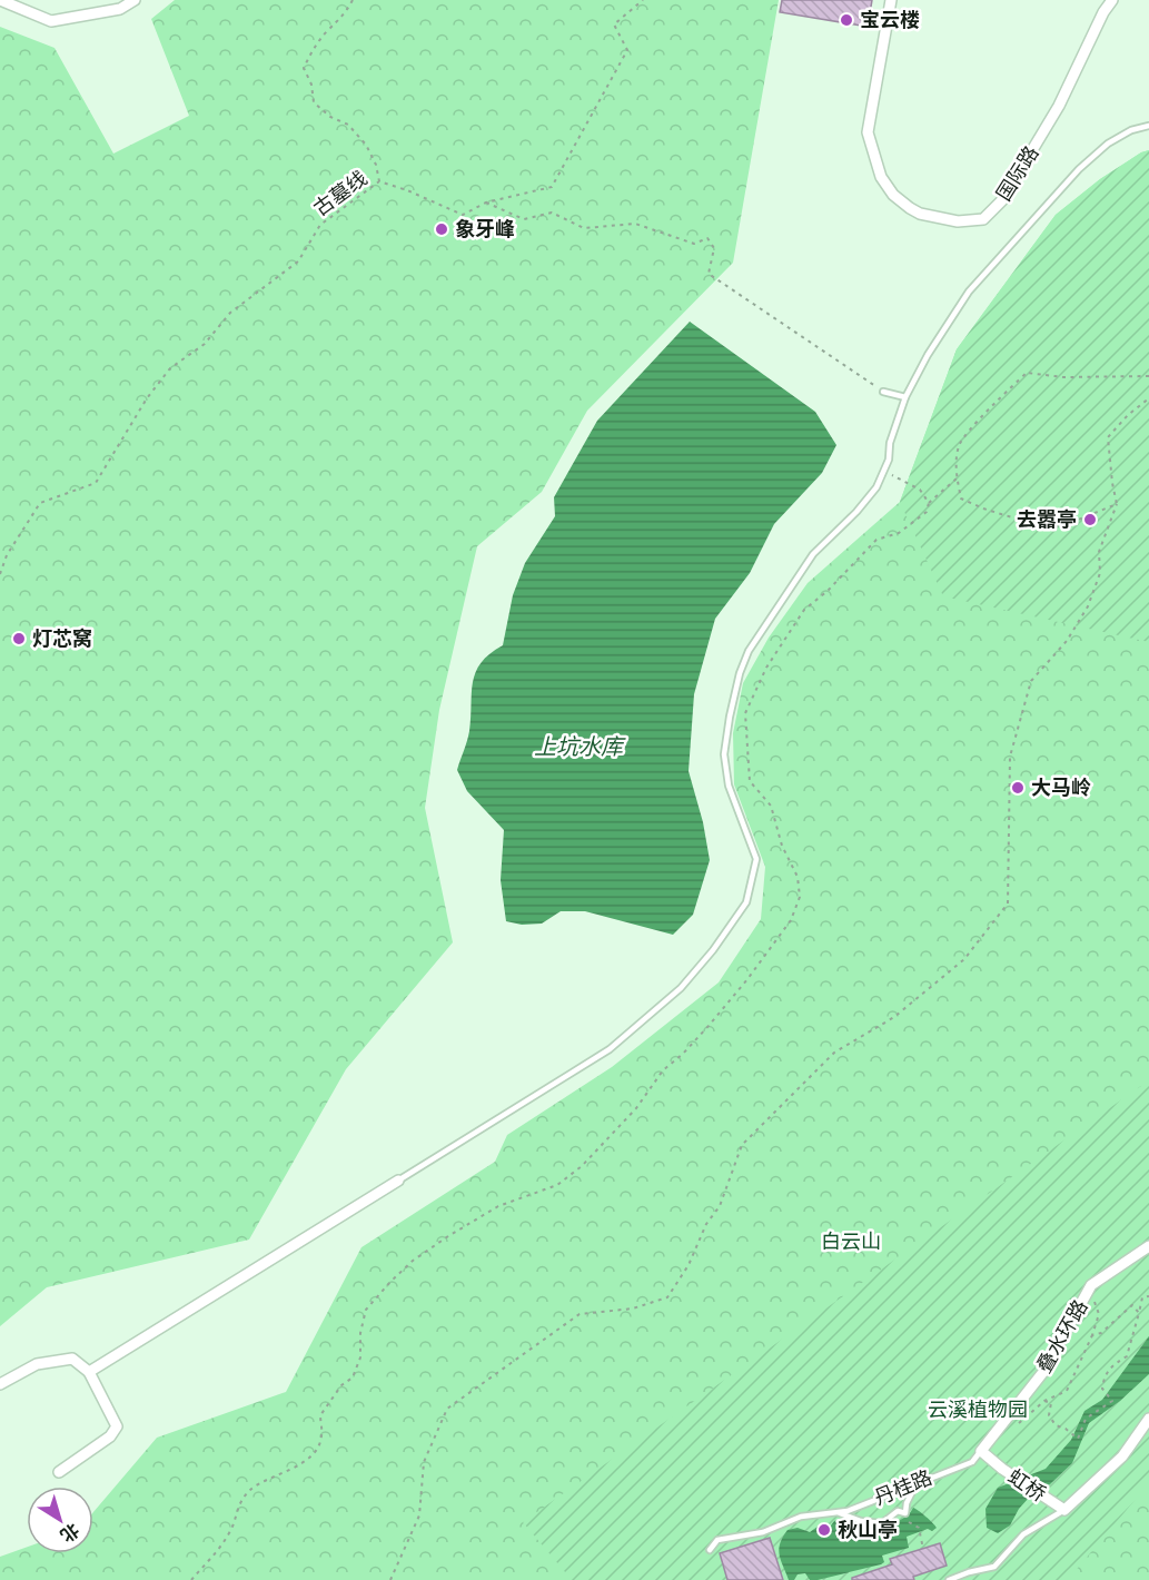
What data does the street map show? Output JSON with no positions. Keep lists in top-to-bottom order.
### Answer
{
  "streets": {
    "street": ["国际路", "叠水环路", "虹桥"],
    "lane": ["丹桂路"],
    "path": ["古墓线"]
  },
  "crossings": [
    ["叠水环路", "虹桥"],
    ["叠水环路", "丹桂路"],
    ["虹桥", "丹桂路"]
  ],
  "water": ["上坑水库"],
  "parks": ["白云山", "云溪植物园"],
  "places": [
    "宝云楼",
    "象牙峰",
    "去嚣亭",
    "灯芯窝",
    "大马岭",
    "秋山亭"
  ],
  "north": "bottom right"
}
